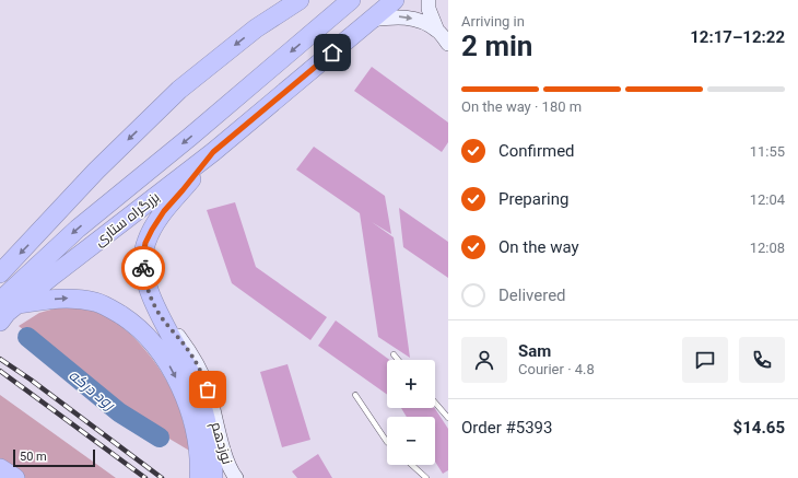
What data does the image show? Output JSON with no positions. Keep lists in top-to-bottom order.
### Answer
{
  "streets": {
    "highway": ["بزرگراه ستاری"],
    "street": ["نوزدهم"]
  },
  "water": ["رود درکه"],
  "scale_bar": "50 m",
  "page": {
    "heading": ["2 min", "Arriving in", "12:17–12:22"],
    "panel": [
      "Sam",
      "Courier · 4.8",
      "Order #5393",
      "$14.65"
    ],
    "bar": "On the way · 180 m",
    "list": [
      ["Confirmed", "11:55"],
      ["Preparing", "12:04"],
      ["On the way", "12:08"],
      "Delivered"
    ],
    "map_buttons": ["+", "−"],
    "scale": "50 m"
  }
}
